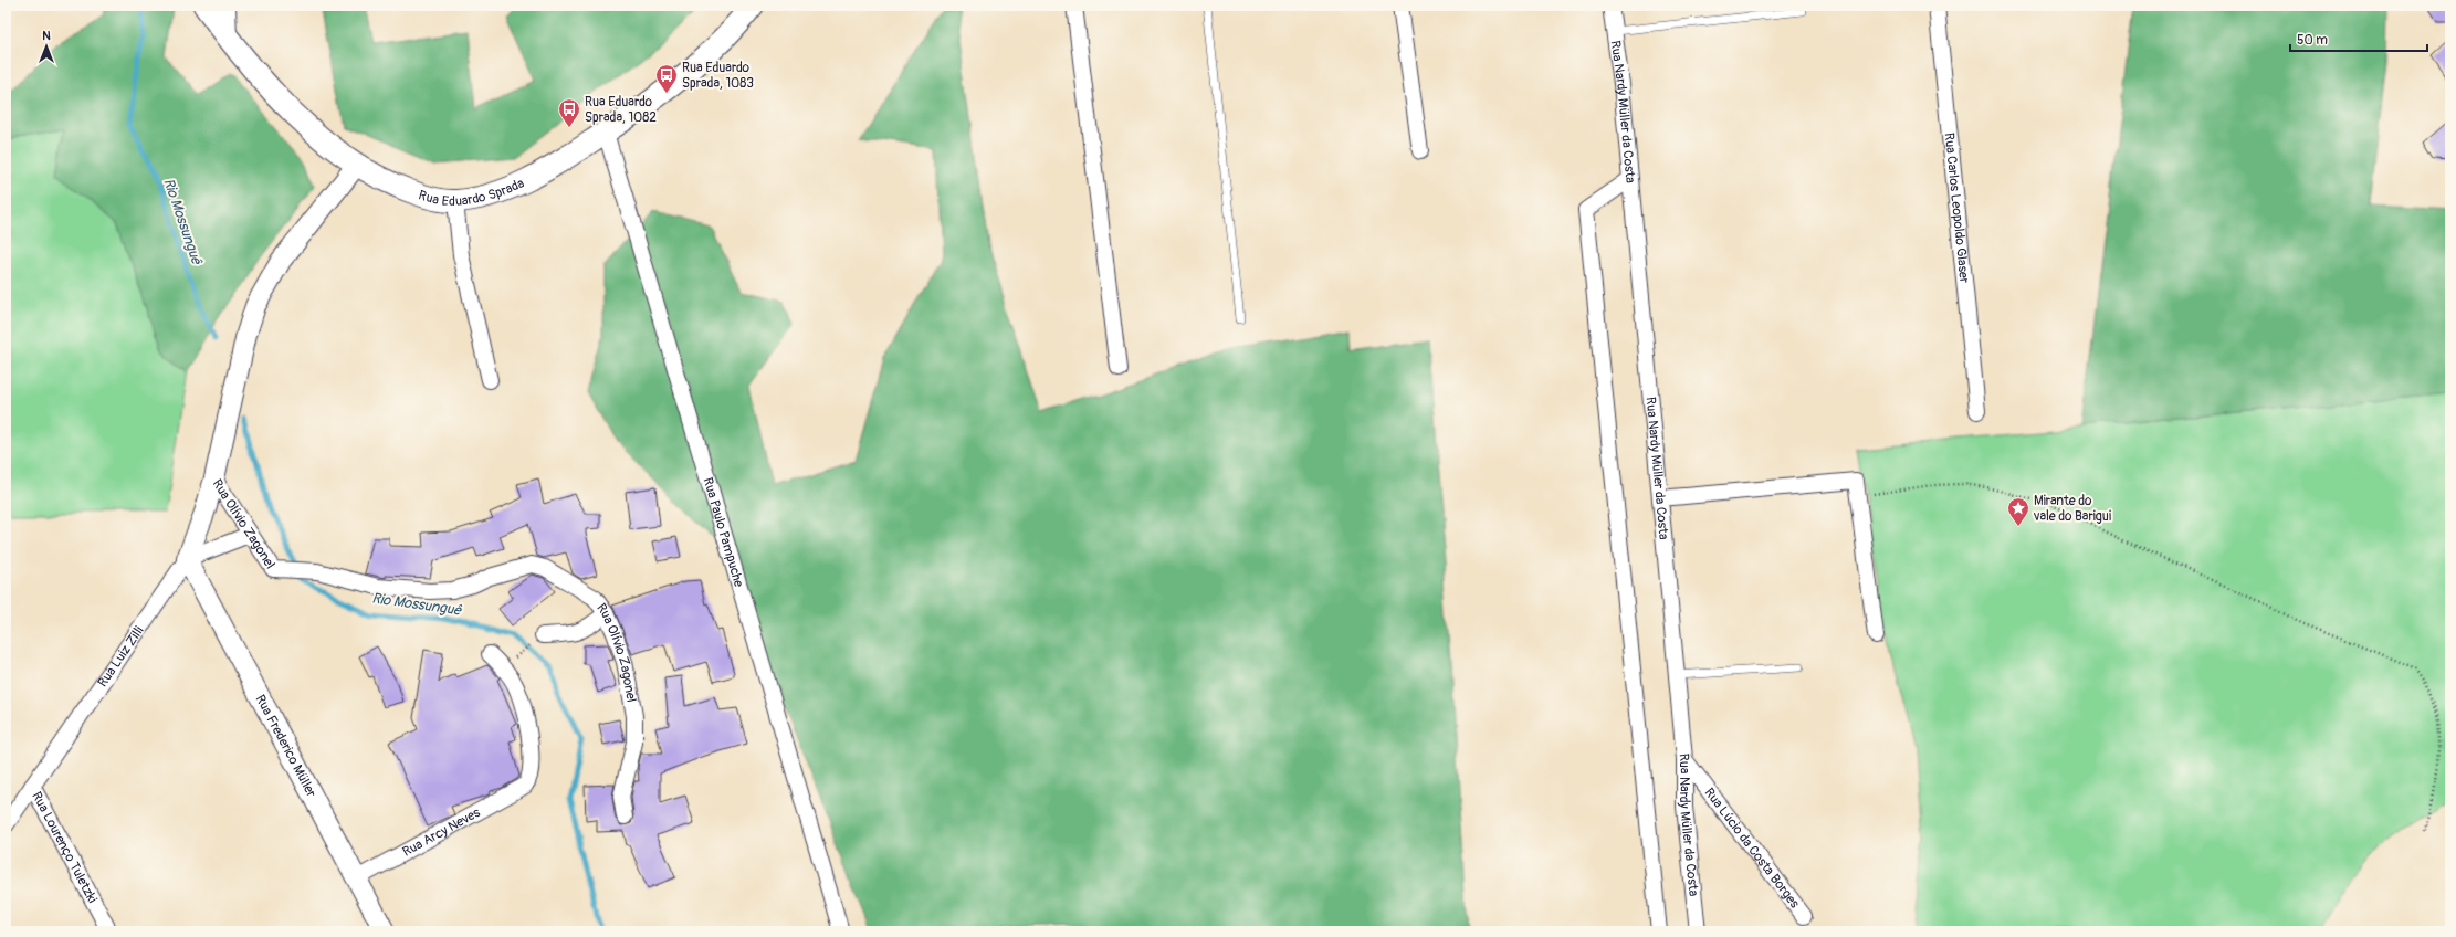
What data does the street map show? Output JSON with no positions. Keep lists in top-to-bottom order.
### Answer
{
  "streets": {
    "main road": ["Rua Eduardo Sprada"],
    "street": [
      "Rua Nardy Müller da Costa",
      "Rua Carlos Leopoldo Glaser",
      "Rua Olívio Zagonel",
      "Rua Paulo Pampuche",
      "Rua Luiz Zilli",
      "Rua Frederico Müller",
      "Rua Arcy Neves",
      "Rua Lourenço Tuletzki",
      "Rua Lúcio da Costa Borges"
    ]
  },
  "crossings": [
    ["Rua Nardy Müller da Costa", "Rua Lúcio da Costa Borges"],
    ["Rua Eduardo Sprada", "Rua Olívio Zagonel"],
    ["Rua Eduardo Sprada", "Rua Paulo Pampuche"],
    ["Rua Olívio Zagonel", "Rua Luiz Zilli"],
    ["Rua Luiz Zilli", "Rua Frederico Müller"],
    ["Rua Luiz Zilli", "Rua Lourenço Tuletzki"],
    ["Rua Frederico Müller", "Rua Arcy Neves"]
  ],
  "water": ["Rio Mossunguê"],
  "places": {
    "bus stop": ["Rua Eduardo Sprada, 1083", "Rua Eduardo Sprada, 1082"],
    "place": ["Mirante do vale do Barigui"]
  },
  "scale_bar": "50 m",
  "north": "top"
}
